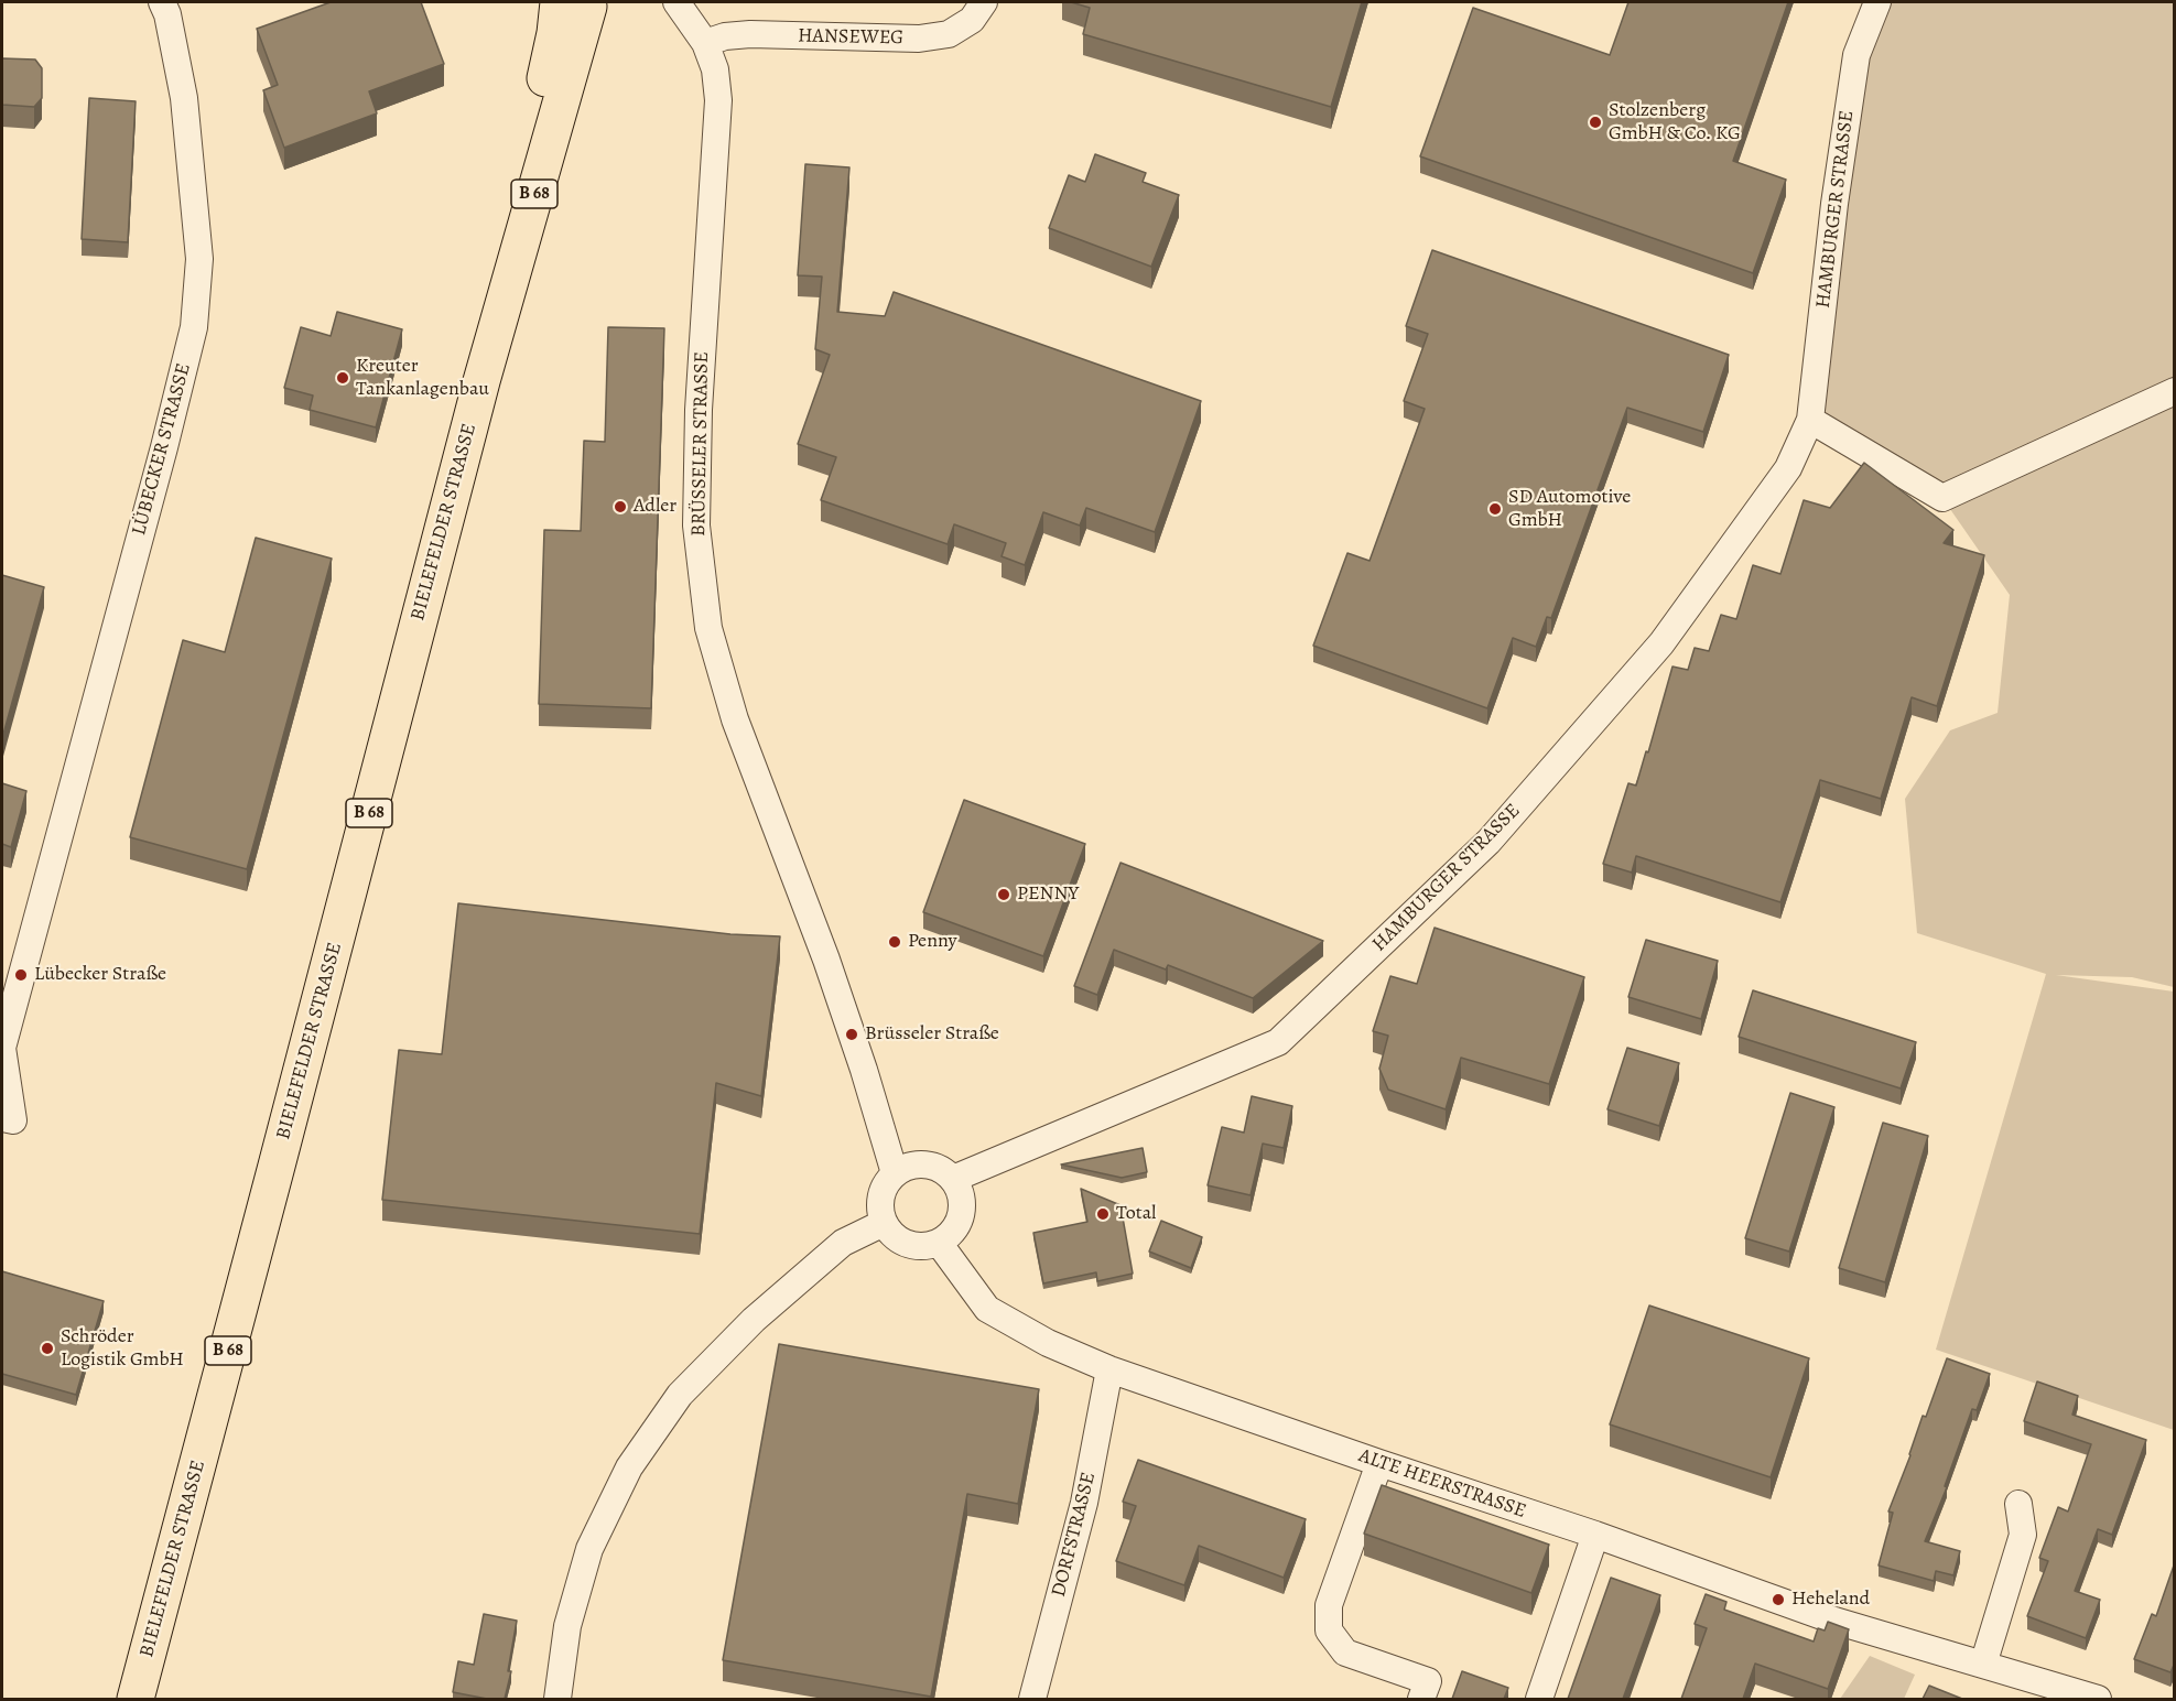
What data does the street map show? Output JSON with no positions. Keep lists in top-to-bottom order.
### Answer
{
  "streets": {
    "main road": ["B 68", "BIELEFELDER STRASSE"],
    "street": [
      "HANSEWEG",
      "HAMBURGER STRASSE",
      "BRÜSSELER STRASSE",
      "LÜBECKER STRASSE",
      "ALTE HEERSTRASSE",
      "DORFSTRASSE"
    ]
  },
  "crossings": [
    ["HANSEWEG", "BRÜSSELER STRASSE"],
    ["HAMBURGER STRASSE", "BRÜSSELER STRASSE"],
    ["HAMBURGER STRASSE", "ALTE HEERSTRASSE"],
    ["BRÜSSELER STRASSE", "ALTE HEERSTRASSE"],
    ["ALTE HEERSTRASSE", "DORFSTRASSE"]
  ],
  "places": [
    "Stolzenberg GmbH & Co. KG",
    "Kreuter Tankanlagenbau",
    "Adler",
    "SD Automotive GmbH",
    "PENNY",
    "Penny",
    "Lübecker Straße",
    "Brüsseler Straße",
    "Total",
    "Schröder Logistik GmbH",
    "Heheland"
  ]
}
